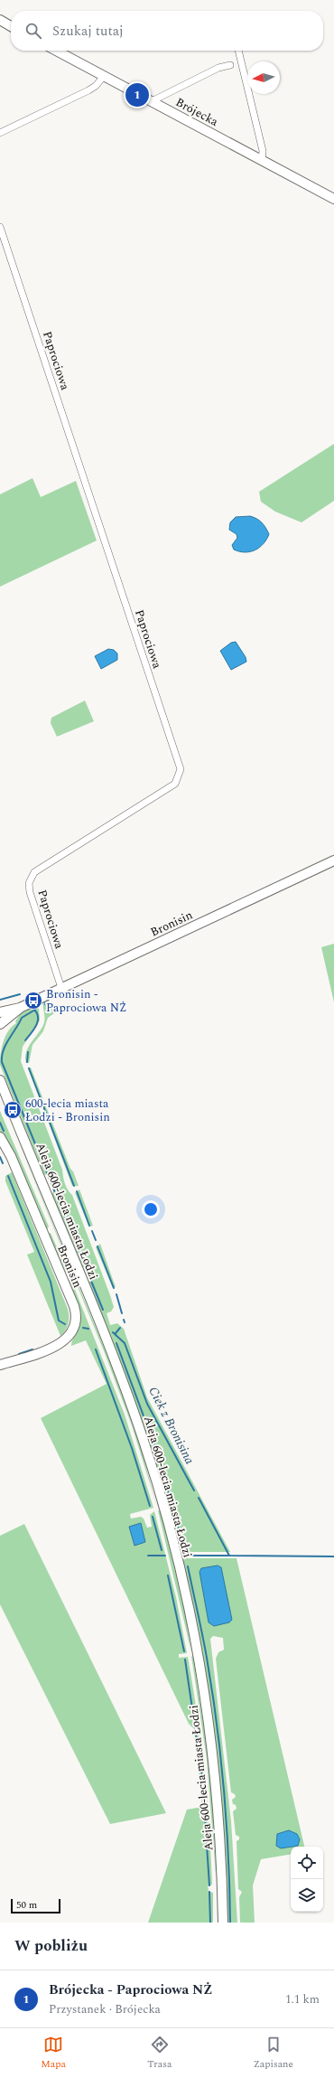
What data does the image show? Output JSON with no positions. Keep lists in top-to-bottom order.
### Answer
{
  "streets": {
    "street": [
      "Brójecka",
      "Paprociowa",
      "Bronisin",
      "Aleja 600-lecia miasta Łodzi"
    ]
  },
  "crossings": [
    ["Paprociowa", "Bronisin"]
  ],
  "water": ["Ciek z Bronisina"],
  "places": {
    "bus stop": ["Bronisin - Paprociowa NŻ", "600-lecia miasta Łodzi - Bronisin"]
  },
  "scale_bar": "50 m",
  "north": "left",
  "page": {
    "search": "Szukaj tutaj",
    "pins": "1",
    "scale": "50 m",
    "heading": "W pobliżu",
    "list": [
      {
        "mark": "1",
        "name": "Brójecka - Paprociowa NŻ",
        "note": "Przystanek · Brójecka",
        "value": "1.1 km"
      }
    ],
    "nav": ["Mapa", "Trasa", "Zapisane"]
  }
}
